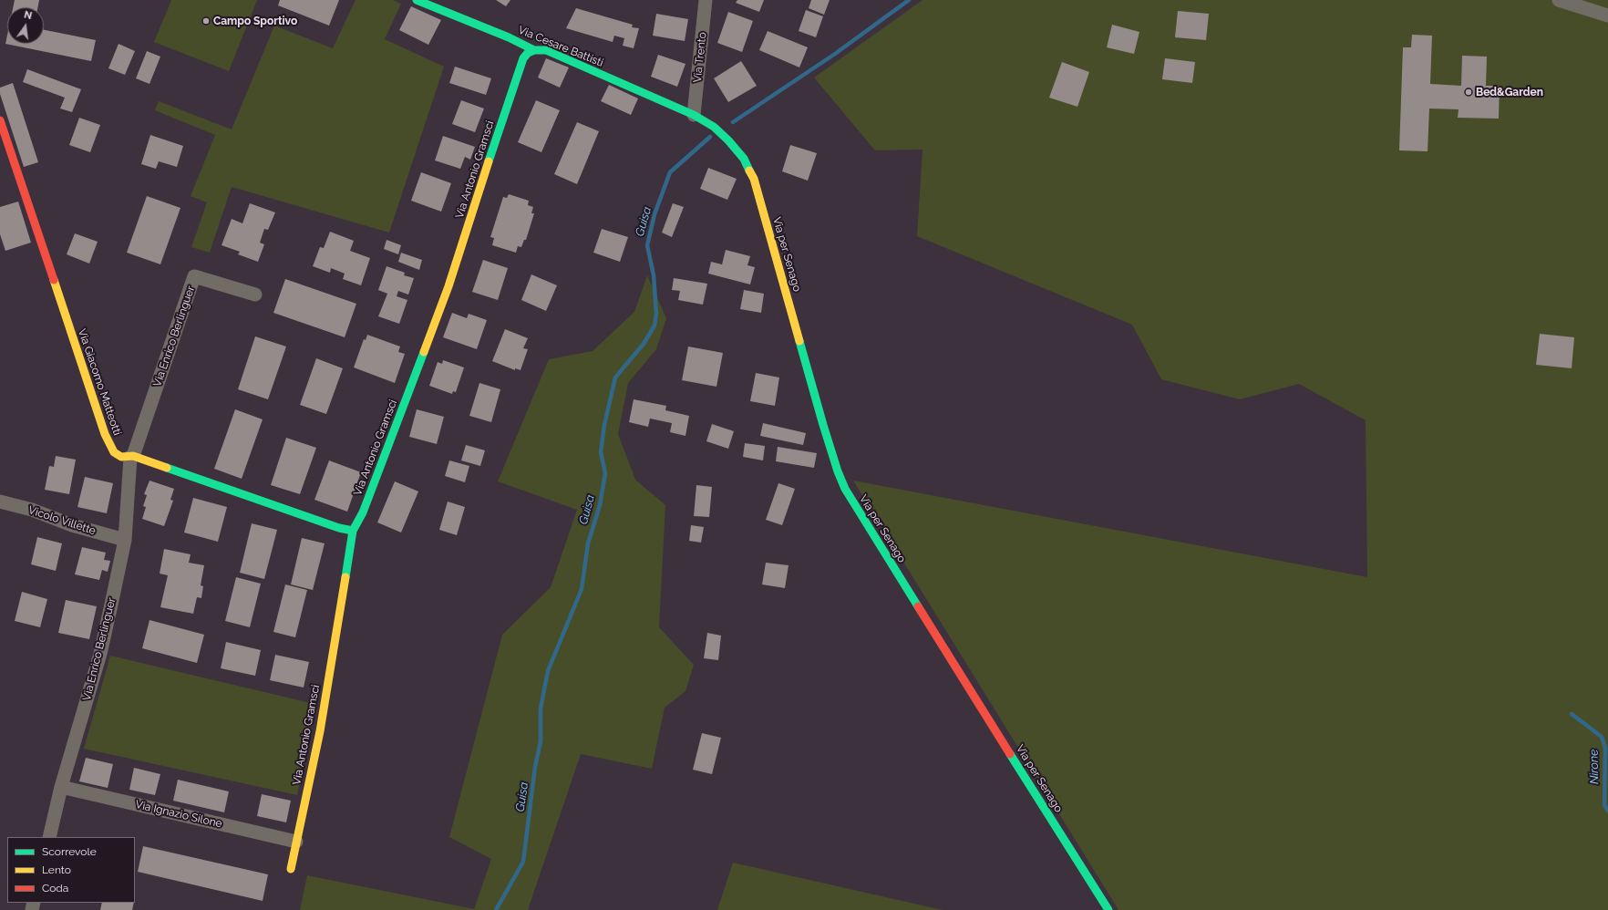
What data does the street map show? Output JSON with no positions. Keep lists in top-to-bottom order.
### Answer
{
  "streets": {
    "street": [
      "Via Cesare Battisti",
      "Via Trento",
      "Via Antonio Gramsci",
      "Via per Senago",
      "Via Enrico Berlinguer",
      "Via Giacomo Matteotti",
      "Vicolo Villette",
      "Via Ignazio Silone"
    ]
  },
  "crossings": [
    ["Via Cesare Battisti", "Via Trento"],
    ["Via Cesare Battisti", "Via Antonio Gramsci"],
    ["Via Cesare Battisti", "Via per Senago"],
    ["Via Antonio Gramsci", "Via Giacomo Matteotti"],
    ["Via Antonio Gramsci", "Via Ignazio Silone"],
    ["Via Enrico Berlinguer", "Via Giacomo Matteotti"],
    ["Via Enrico Berlinguer", "Vicolo Villette"],
    ["Via Enrico Berlinguer", "Via Ignazio Silone"]
  ],
  "water": ["Guisa", "Nirone"],
  "places": ["Campo Sportivo", "Bed&Garden"],
  "legend": ["Scorrevole", "Lento", "Coda"],
  "north": "top"
}
